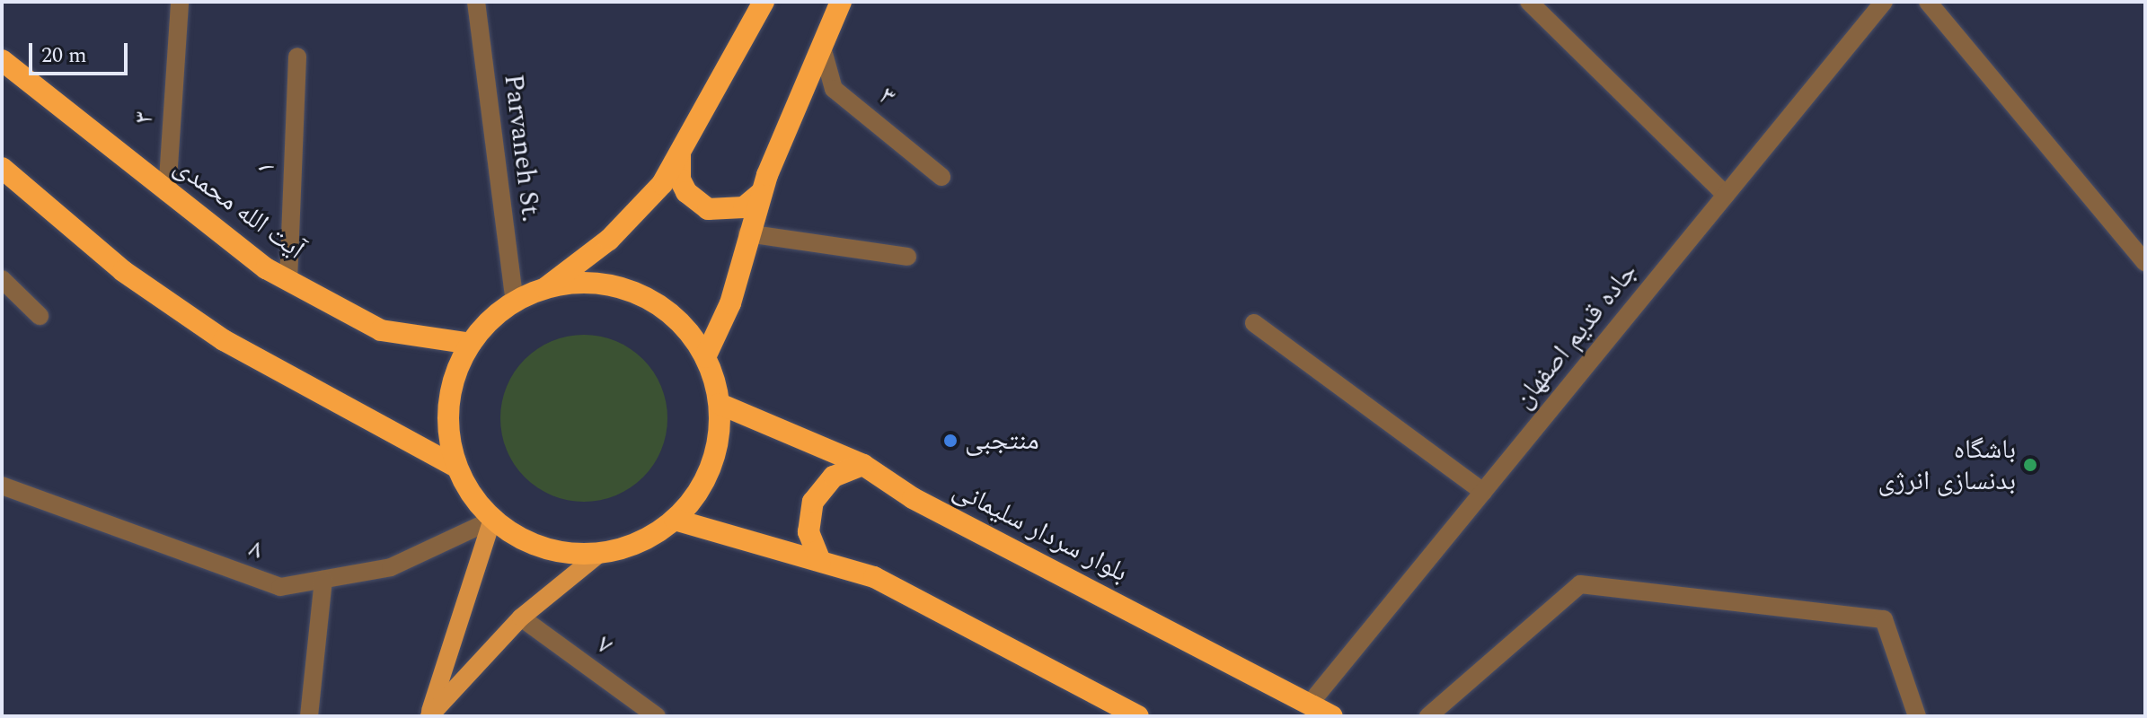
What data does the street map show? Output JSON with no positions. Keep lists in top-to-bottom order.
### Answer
{
  "streets": {
    "highway": ["آیت الله محمدی", "بلوار سردار سلیمانی"],
    "street": [
      "۳",
      "Parvaneh St.",
      "۱",
      "جاده قدیم اصفهان",
      "۸",
      "۷"
    ]
  },
  "crossings": [
    ["۳", "آیت الله محمدی"],
    ["۱", "آیت الله محمدی"],
    ["جاده قدیم اصفهان", "بلوار سردار سلیمانی"]
  ],
  "places": ["منتجبی", "باشگاه بدنسازی انرژی"],
  "scale_bar": "20 m"
}
